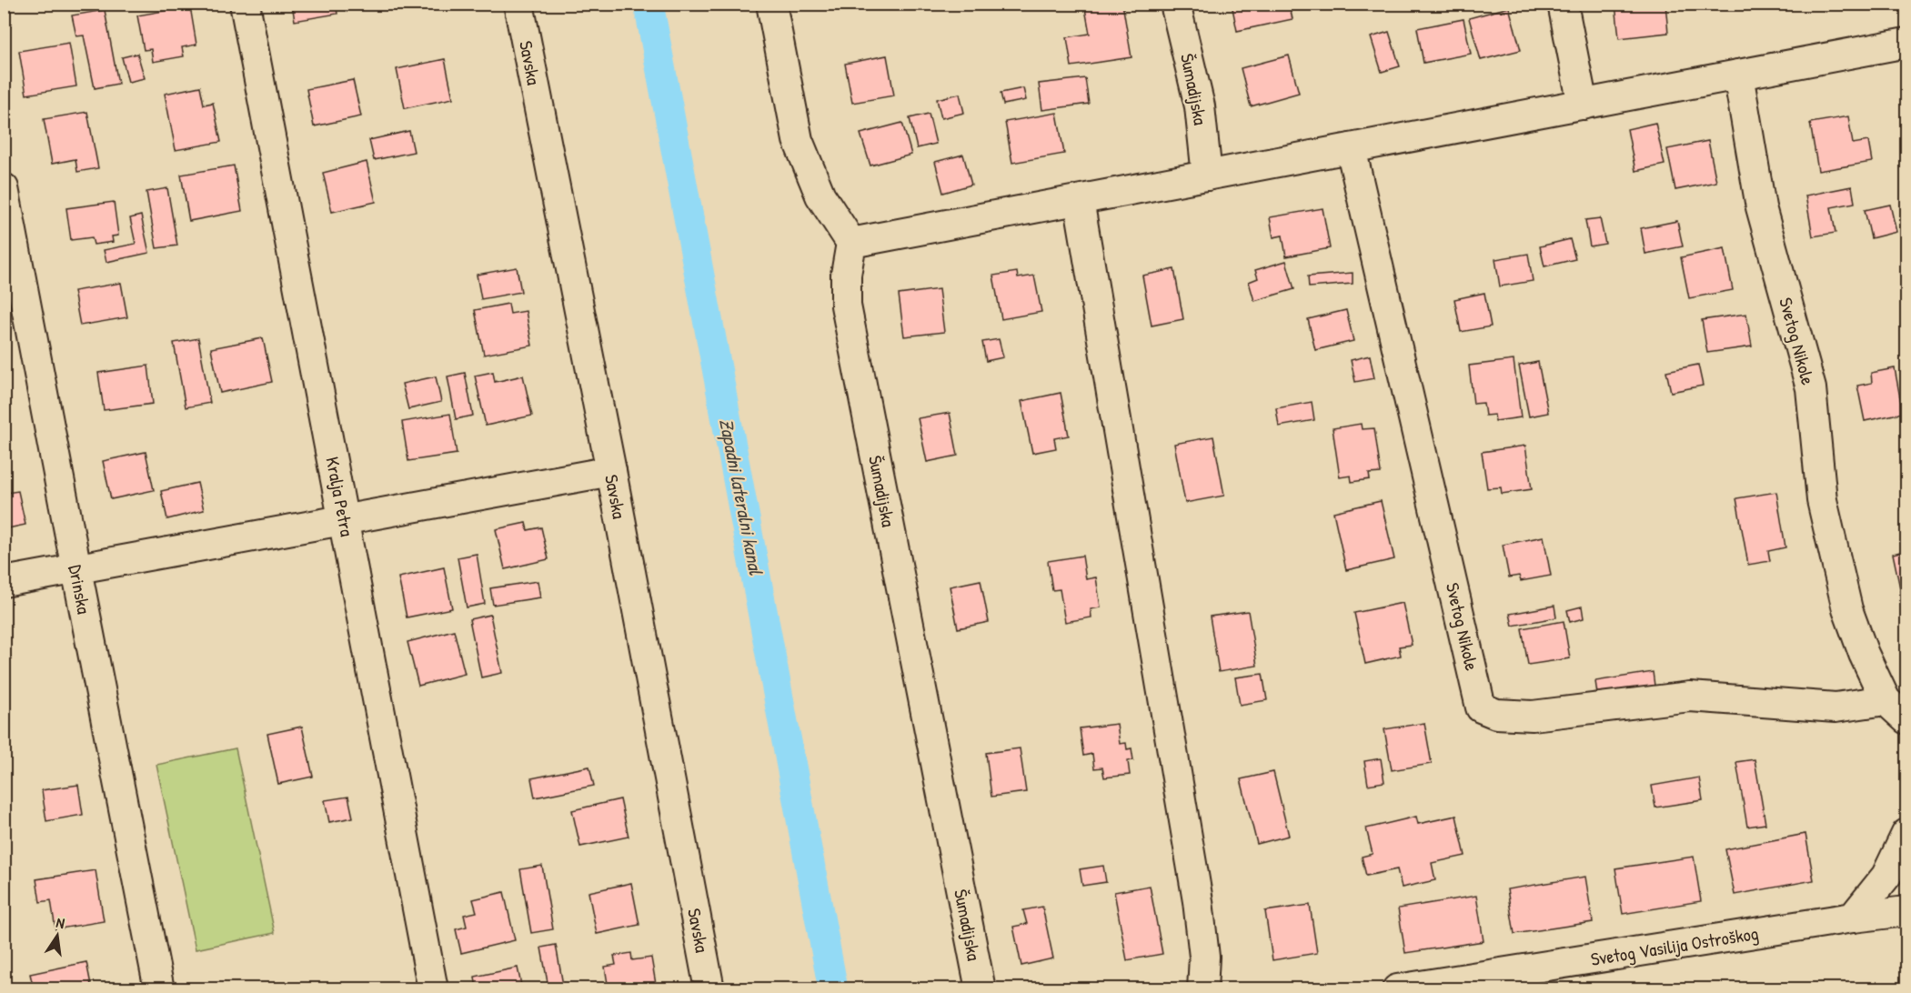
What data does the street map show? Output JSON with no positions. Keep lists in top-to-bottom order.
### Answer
{
  "streets": {
    "street": [
      "Savska",
      "Šumadijska",
      "Svetog Nikole",
      "Kralja Petra",
      "Drinska",
      "Svetog Vasilija Ostroškog"
    ]
  },
  "water": ["Zapadni lateralni kanal"],
  "north": "top"
}
